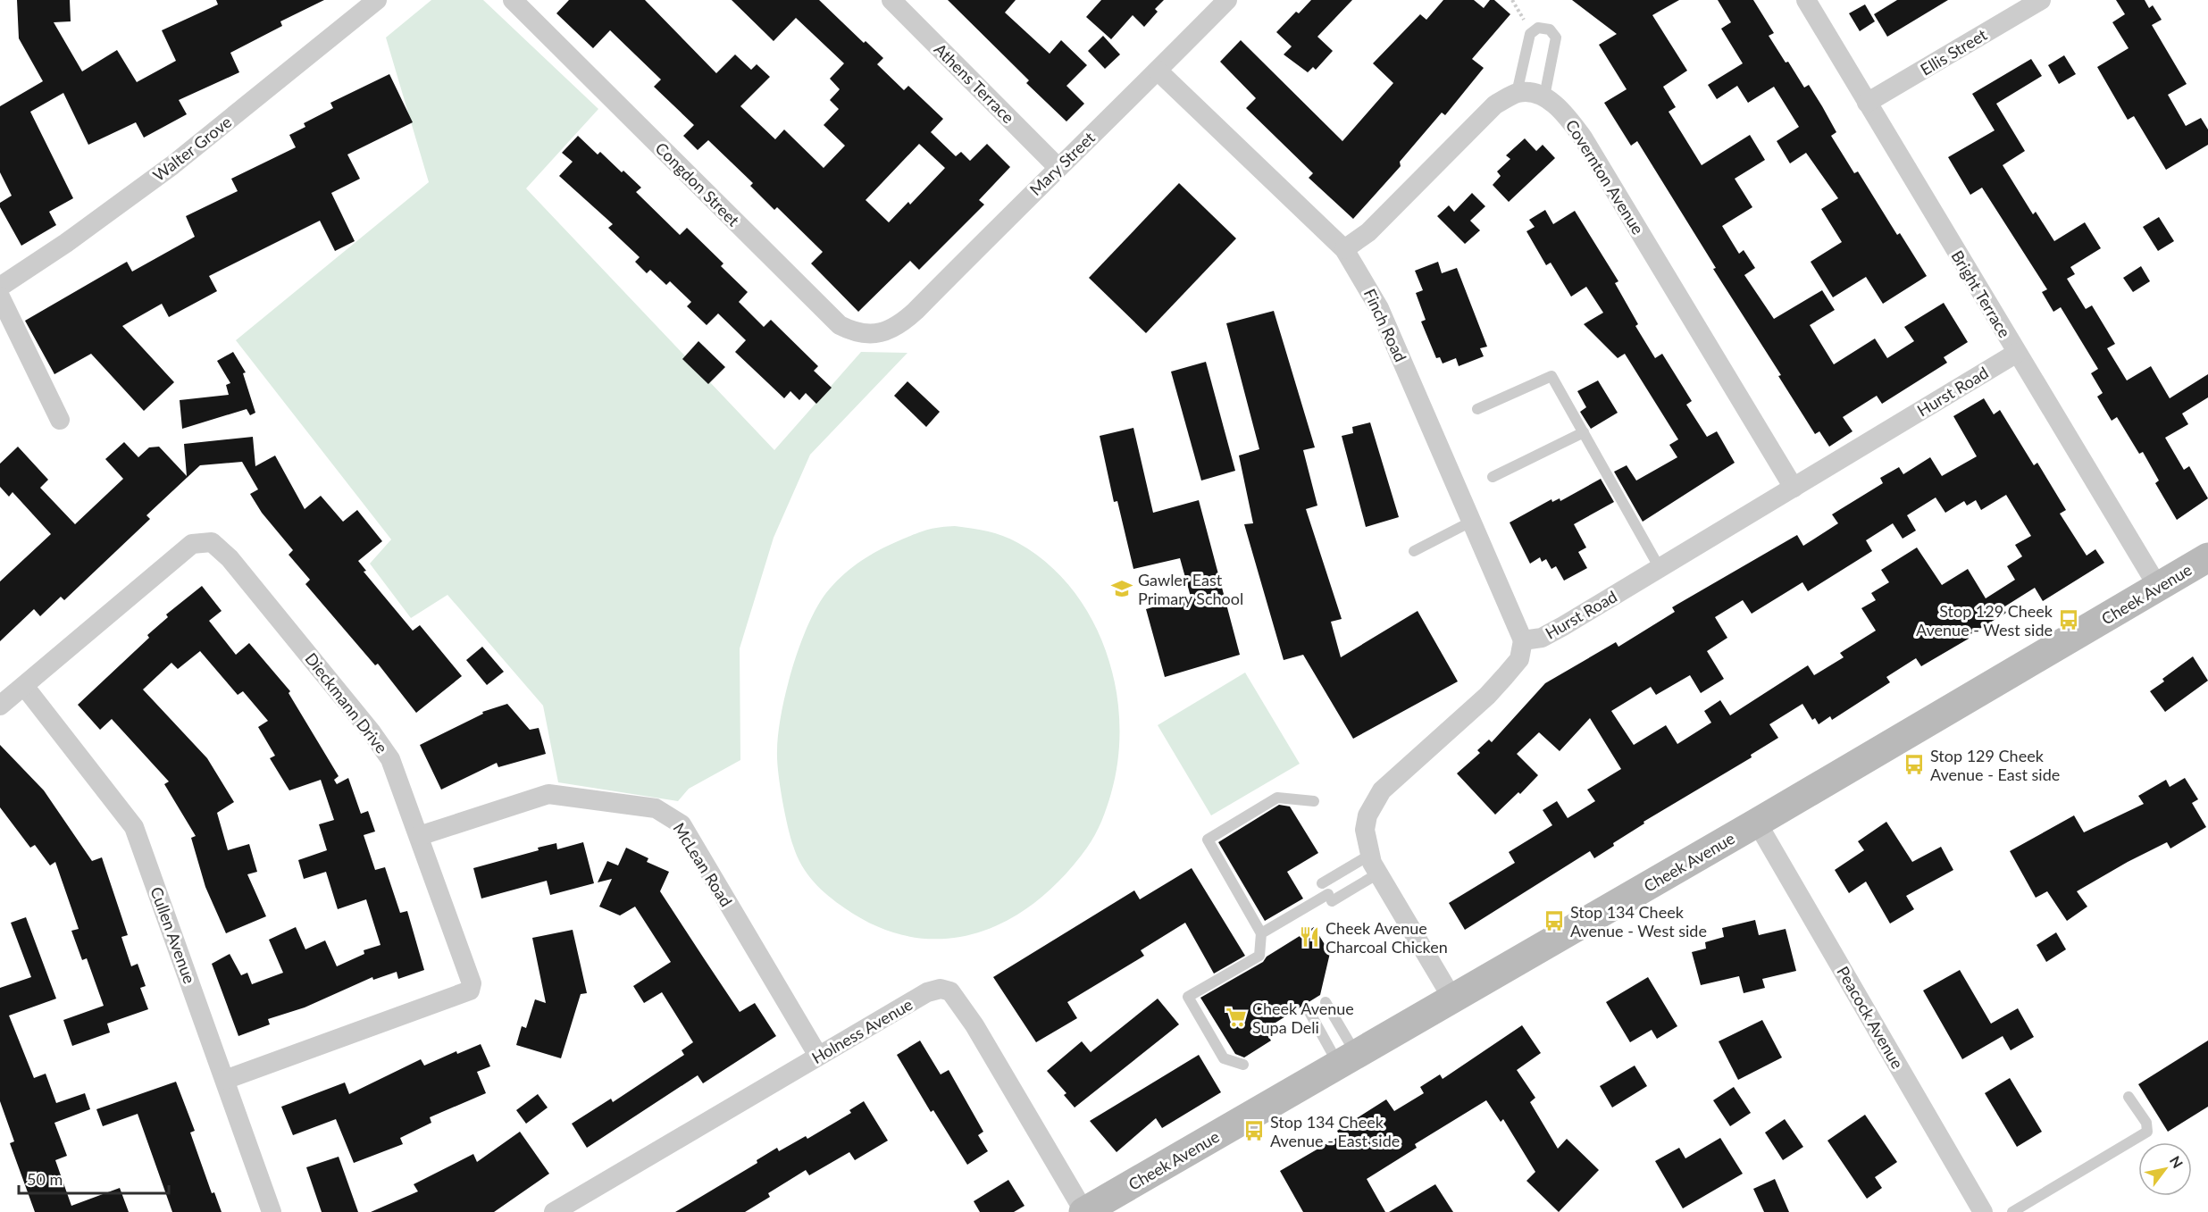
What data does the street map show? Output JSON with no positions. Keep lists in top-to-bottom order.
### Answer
{
  "streets": {
    "street": [
      "Ellis Street",
      "Athens Terrace",
      "Walter Grove",
      "Mary Street",
      "Covernton Avenue",
      "Congdon Street",
      "Bright Terrace",
      "Finch Road",
      "Hurst Road",
      "Cheek Avenue",
      "Dieckmann Drive",
      "McLean Road",
      "Cullen Avenue",
      "Peacock Avenue",
      "Holness Avenue"
    ]
  },
  "crossings": [
    ["Ellis Street", "Bright Terrace"],
    ["Athens Terrace", "Mary Street"],
    ["Mary Street", "Congdon Street"],
    ["Mary Street", "Finch Road"],
    ["Covernton Avenue", "Hurst Road"],
    ["Bright Terrace", "Hurst Road"],
    ["Bright Terrace", "Cheek Avenue"],
    ["Finch Road", "Hurst Road"],
    ["Hurst Road", "Cheek Avenue"],
    ["Cheek Avenue", "Peacock Avenue"],
    ["Cheek Avenue", "Holness Avenue"],
    ["Dieckmann Drive", "McLean Road"],
    ["Dieckmann Drive", "Cullen Avenue"],
    ["McLean Road", "Holness Avenue"]
  ],
  "places": {
    "school or university": ["Gawler East Primary School"],
    "bus stop": [
      "Stop 129 Cheek Avenue - West side",
      "Stop 129 Cheek Avenue - East side",
      "Stop 134 Cheek Avenue - West side",
      "Stop 134 Cheek Avenue - East side"
    ],
    "restaurant": ["Cheek Avenue Charcoal Chicken"],
    "supermarket": ["Cheek Avenue Supa Deli"]
  },
  "scale_bar": "50 m",
  "north": "top right"
}
